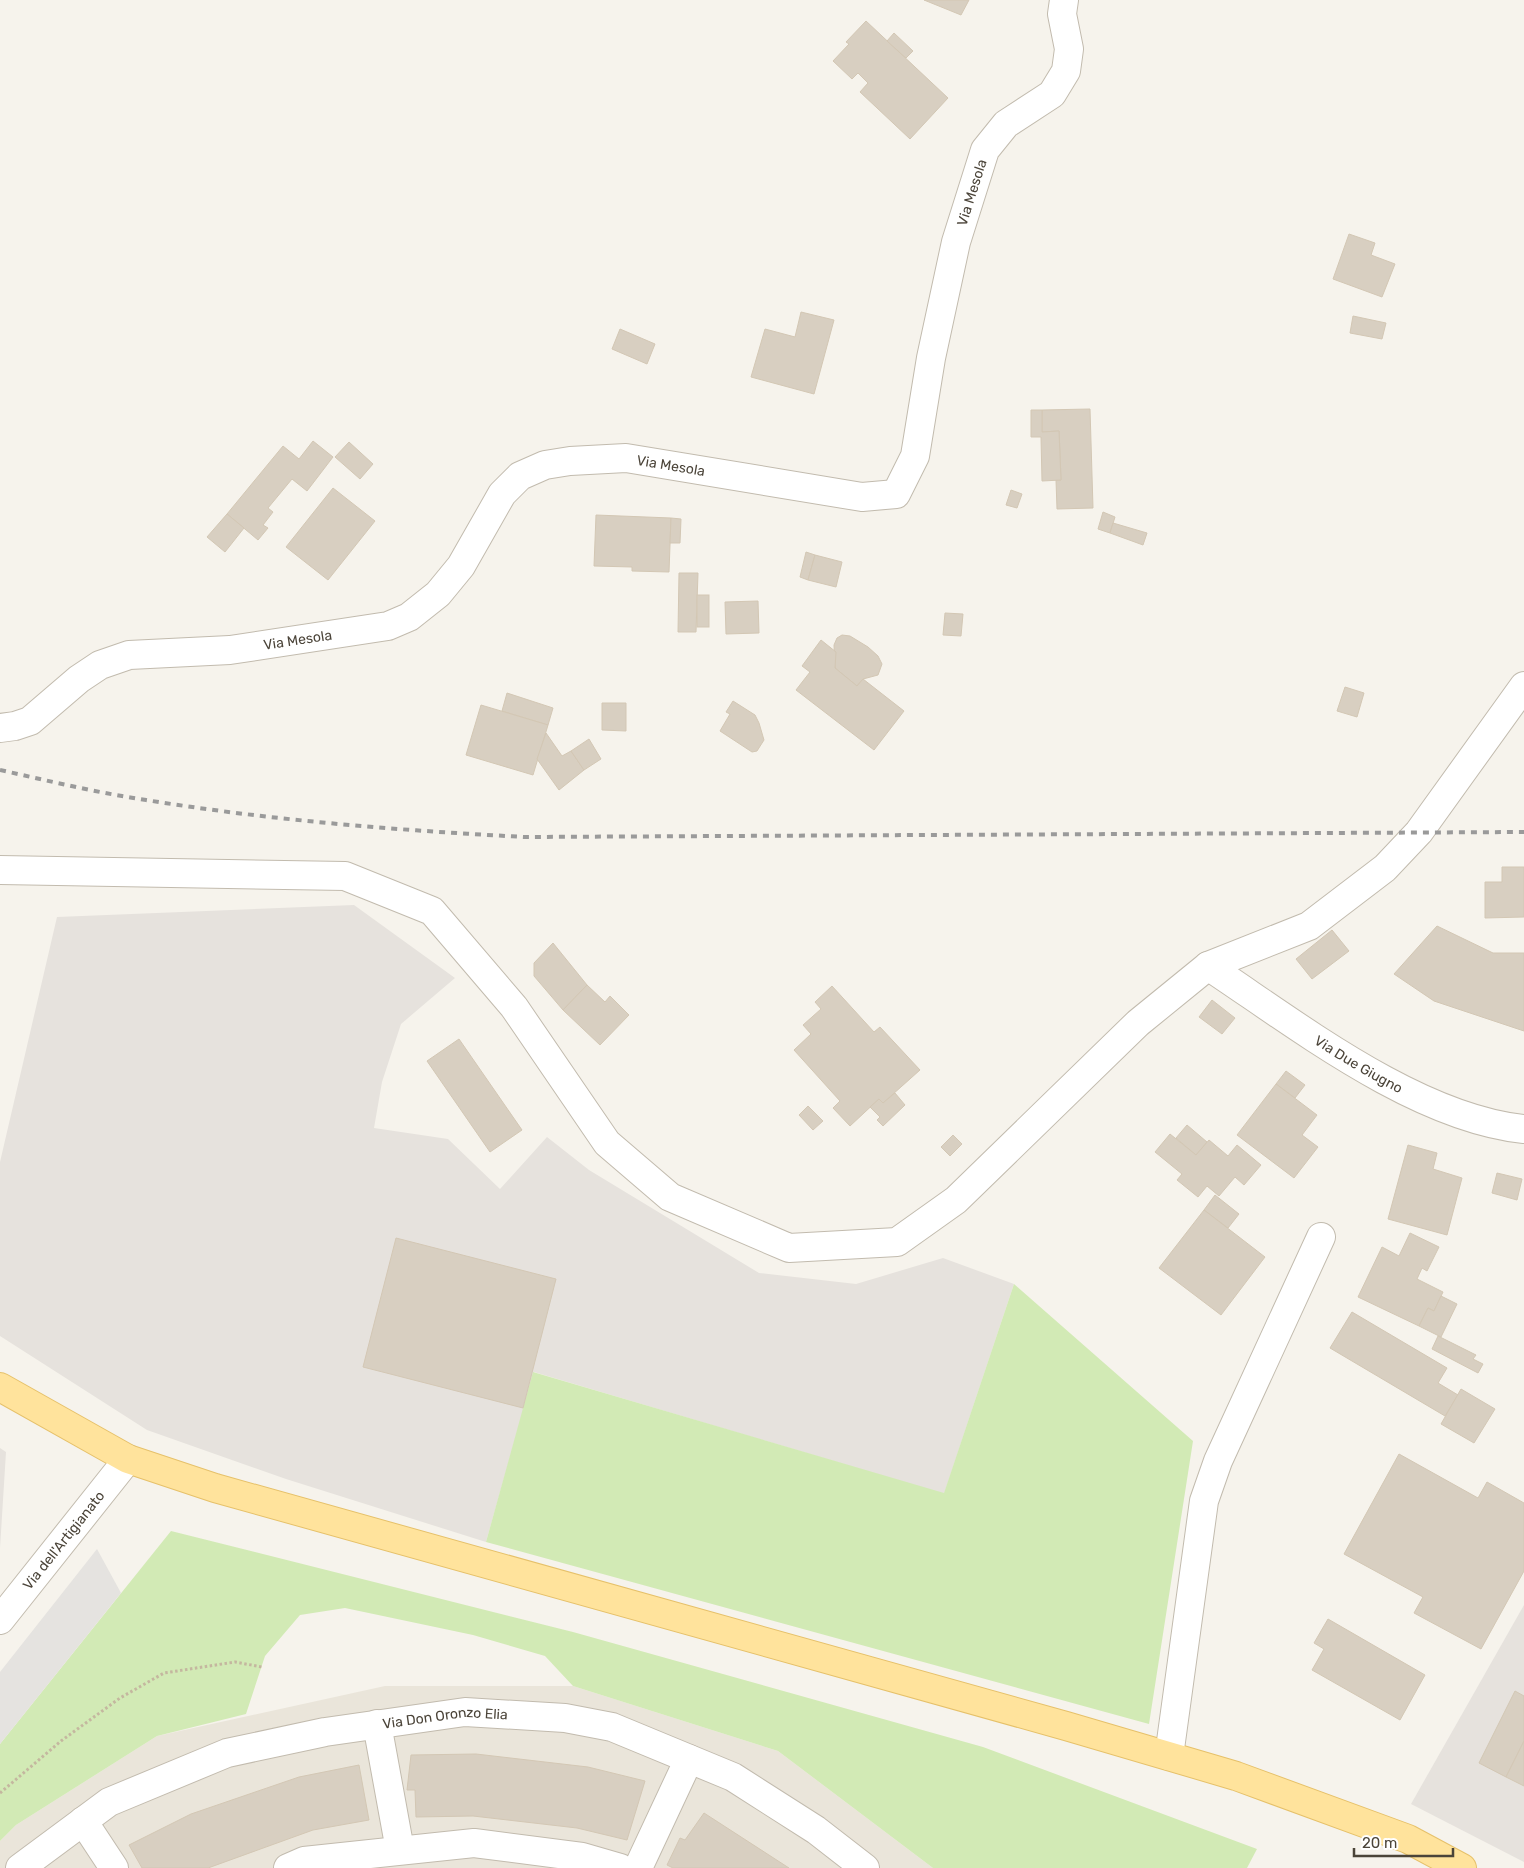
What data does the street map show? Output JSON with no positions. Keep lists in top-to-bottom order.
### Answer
{
  "streets": {
    "street": [
      "Via Mesola",
      "Via Due Giugno",
      "Via dell'Artigianato",
      "Via Don Oronzo Elia"
    ]
  },
  "scale_bar": "20 m"
}
